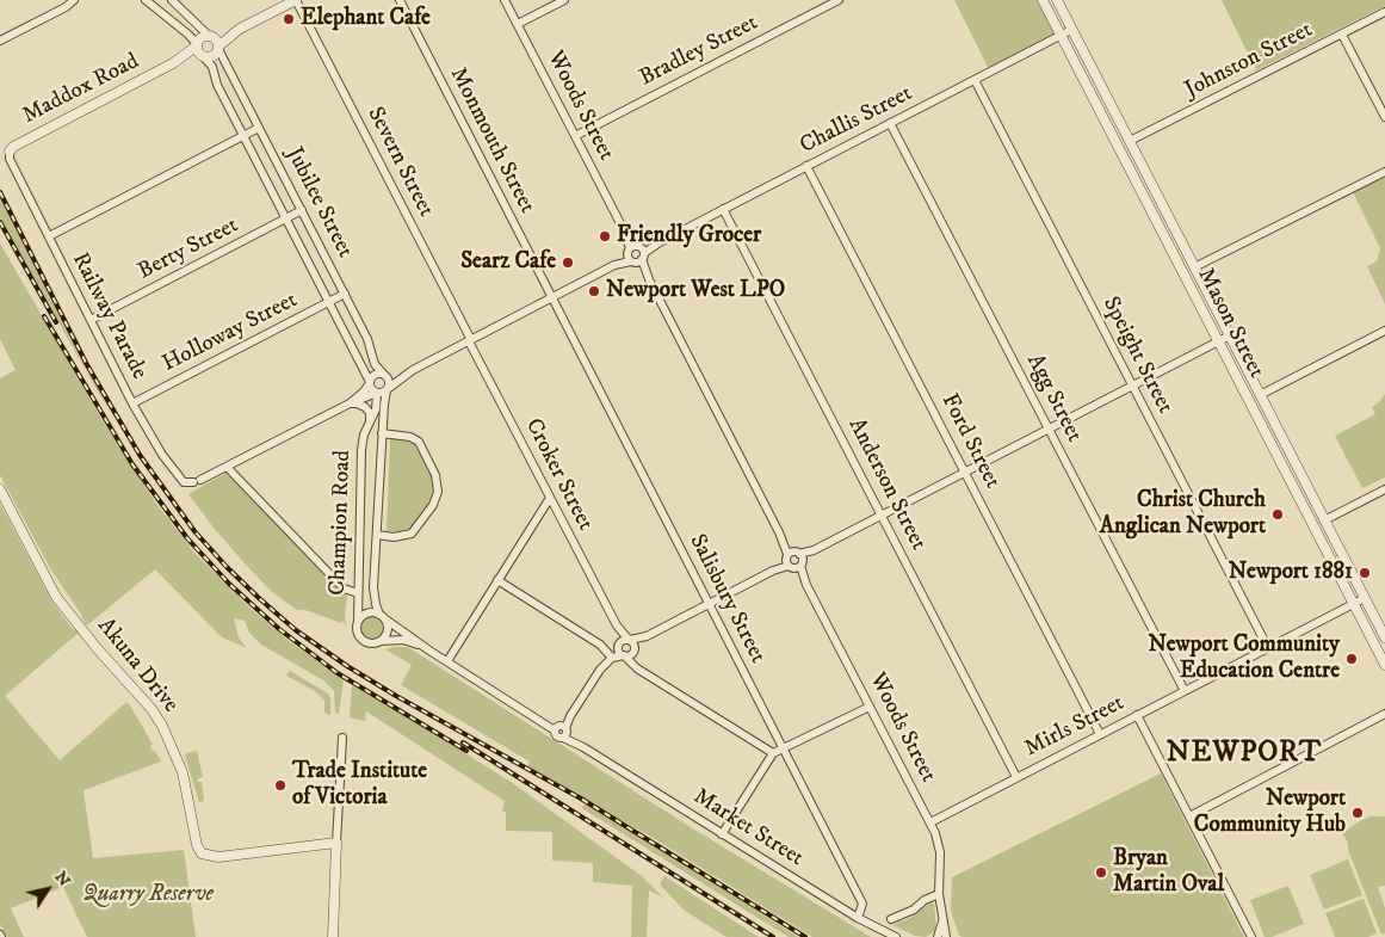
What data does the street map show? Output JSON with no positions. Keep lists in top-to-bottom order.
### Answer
{
  "streets": {
    "street": [
      "Bradley Street",
      "Johnston Street",
      "Maddox Road",
      "Woods Street",
      "Challis Street",
      "Monmouth Street",
      "Severn Street",
      "Jubilee Street",
      "Berty Street",
      "Railway Parade",
      "Mason Street",
      "Holloway Street",
      "Speight Street",
      "Agg Street",
      "Ford Street",
      "Croker Street",
      "Anderson Street",
      "Champion Road",
      "Salisbury Street",
      "Akuna Drive",
      "Mirls Street",
      "Market Street"
    ]
  },
  "crossings": [
    ["Bradley Street", "Woods Street"],
    ["Johnston Street", "Mason Street"],
    ["Maddox Road", "Jubilee Street"],
    ["Maddox Road", "Railway Parade"],
    ["Woods Street", "Challis Street"],
    ["Woods Street", "Mirls Street"],
    ["Challis Street", "Monmouth Street"],
    ["Challis Street", "Severn Street"],
    ["Challis Street", "Jubilee Street"],
    ["Challis Street", "Mason Street"],
    ["Challis Street", "Speight Street"],
    ["Challis Street", "Agg Street"],
    ["Challis Street", "Ford Street"],
    ["Challis Street", "Croker Street"],
    ["Challis Street", "Anderson Street"],
    ["Challis Street", "Champion Road"],
    ["Challis Street", "Salisbury Street"],
    ["Monmouth Street", "Salisbury Street"],
    ["Severn Street", "Croker Street"],
    ["Jubilee Street", "Berty Street"],
    ["Jubilee Street", "Holloway Street"],
    ["Jubilee Street", "Champion Road"],
    ["Berty Street", "Railway Parade"],
    ["Railway Parade", "Holloway Street"],
    ["Mason Street", "Mirls Street"],
    ["Speight Street", "Mirls Street"],
    ["Agg Street", "Mirls Street"],
    ["Ford Street", "Mirls Street"],
    ["Anderson Street", "Mirls Street"],
    ["Champion Road", "Market Street"],
    ["Salisbury Street", "Market Street"]
  ],
  "districts": ["NEWPORT"],
  "parks": ["Quarry Reserve"],
  "places": [
    "Elephant Cafe",
    "Friendly Grocer",
    "Searz Cafe",
    "Newport West LPO",
    "Christ Church Anglican Newport",
    "Newport 1881",
    "Newport Community Education Centre",
    "Trade Institute of Victoria",
    "Newport Community Hub",
    "Bryan Martin Oval"
  ],
  "north": "top right"
}
